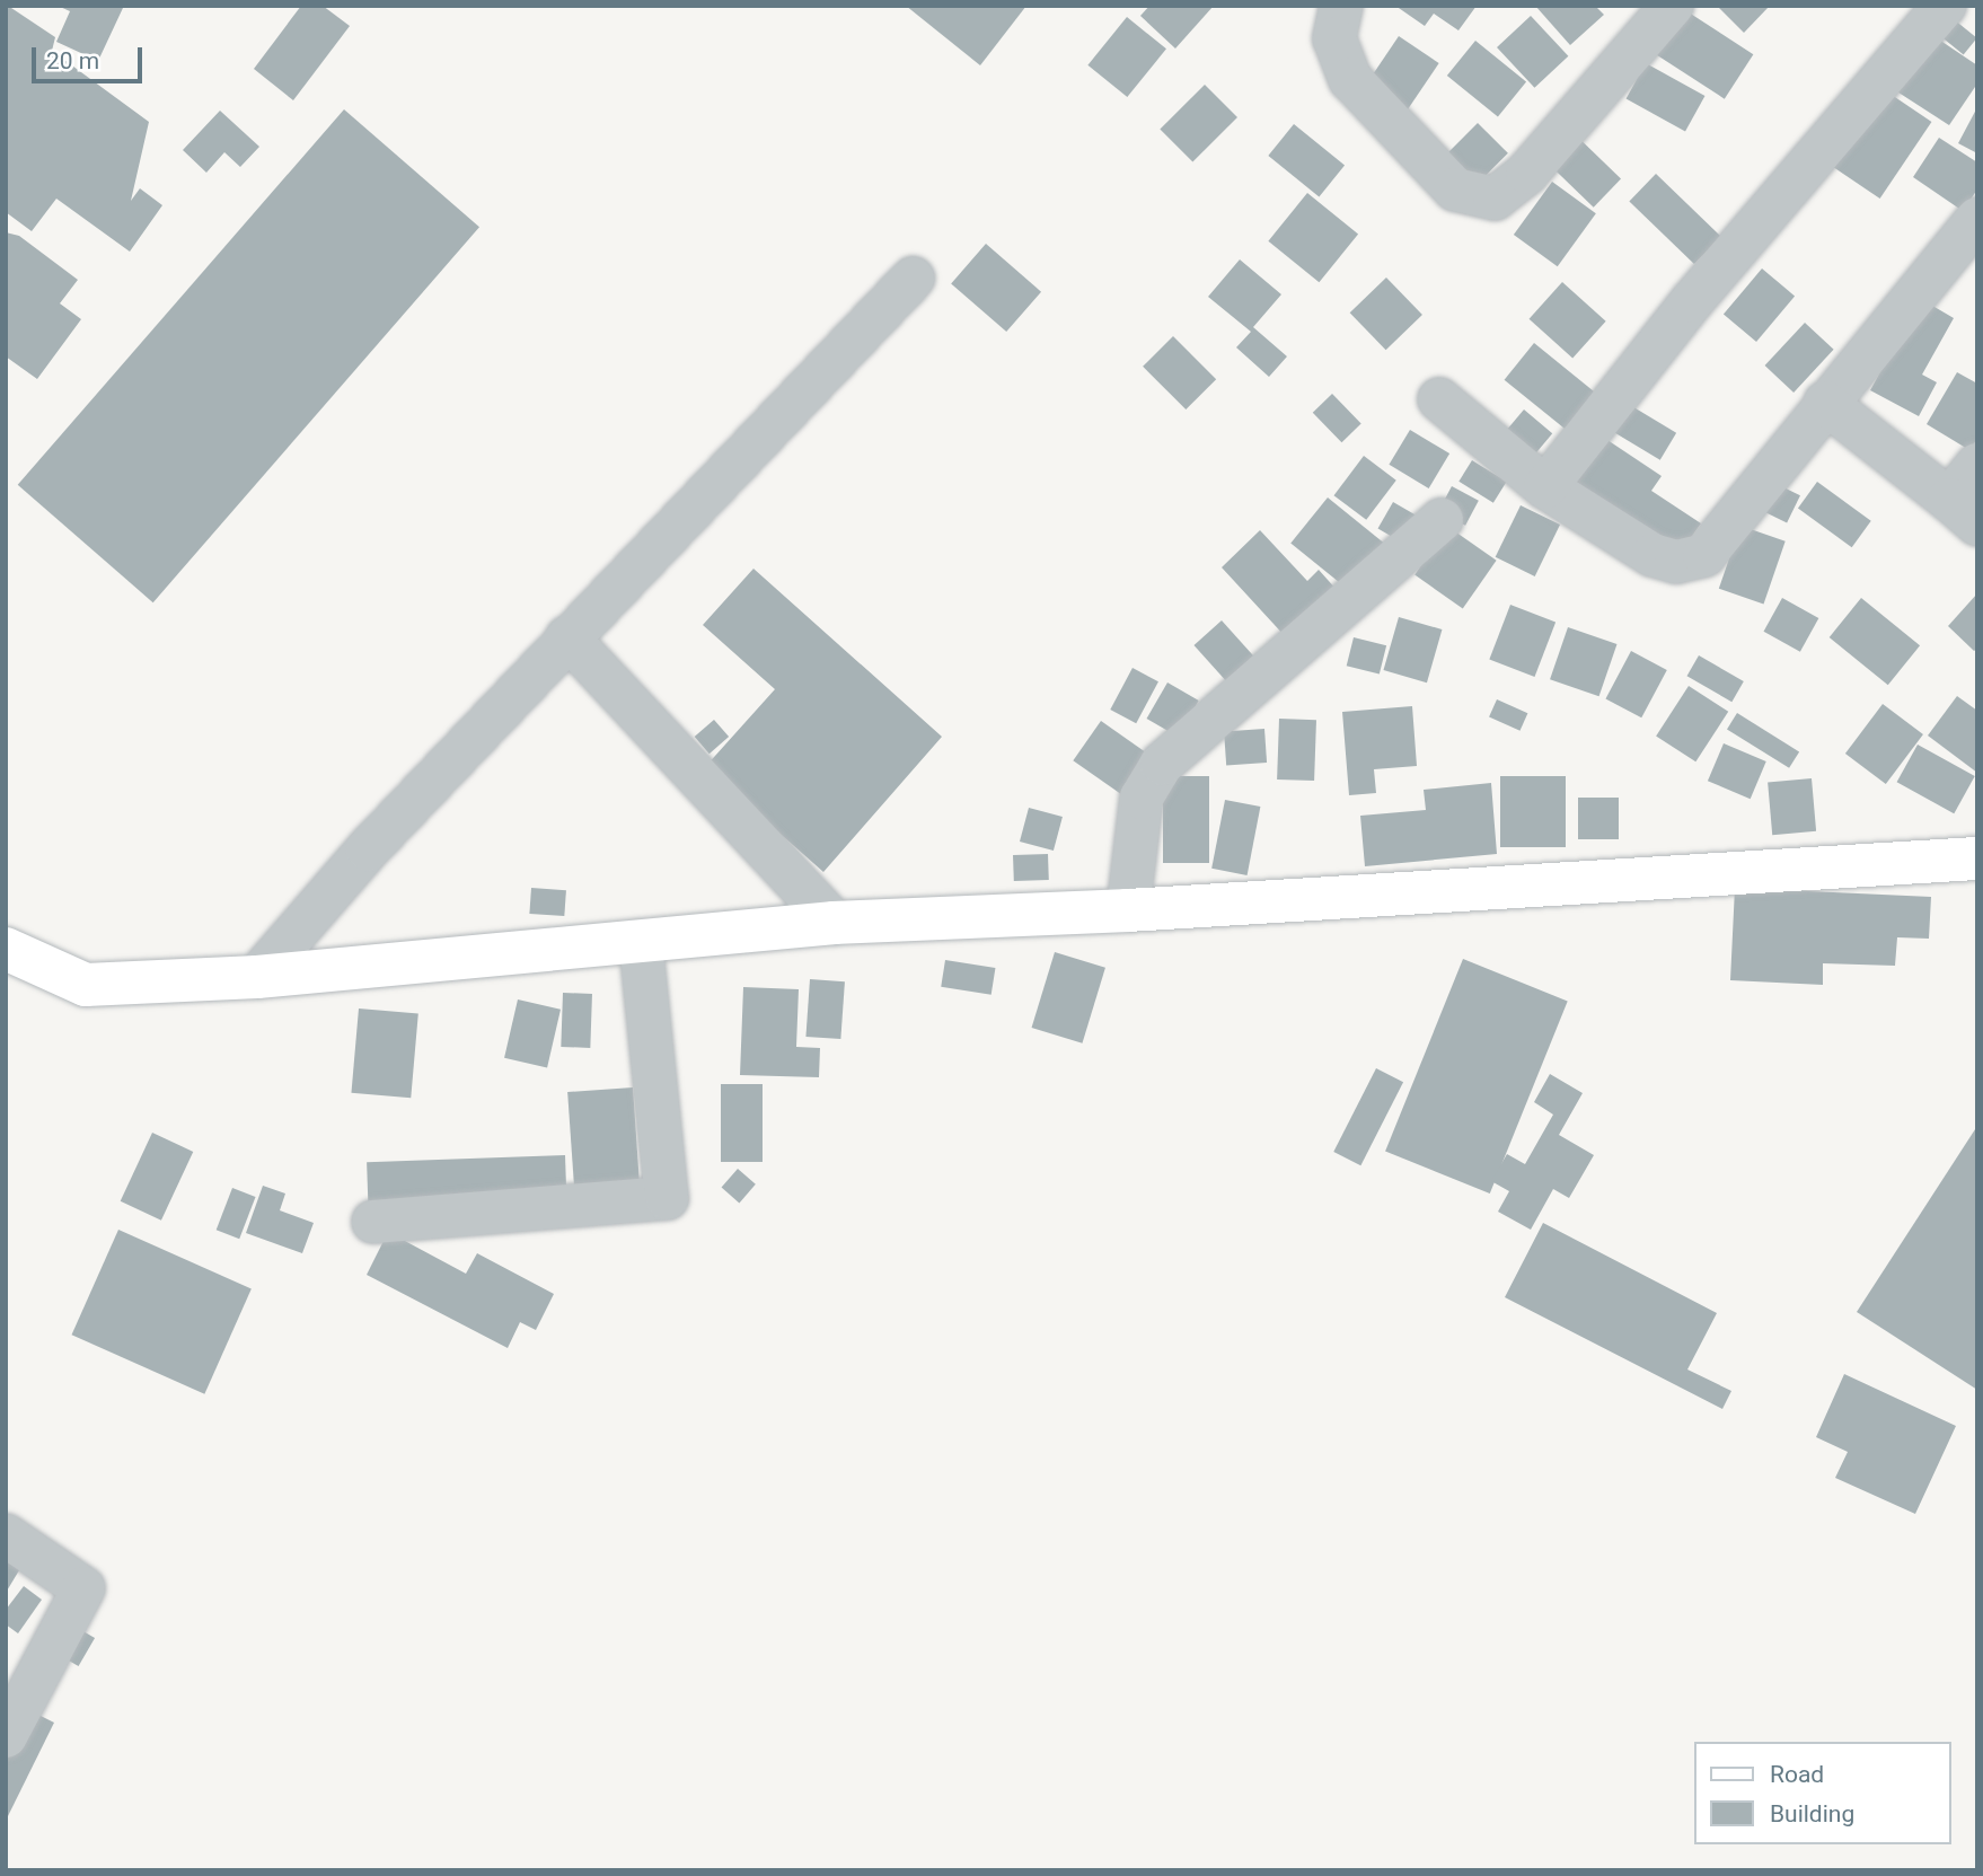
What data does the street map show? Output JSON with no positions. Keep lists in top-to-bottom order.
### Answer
{
  "legend": ["Road", "Building"],
  "scale_bar": "20 m"
}
